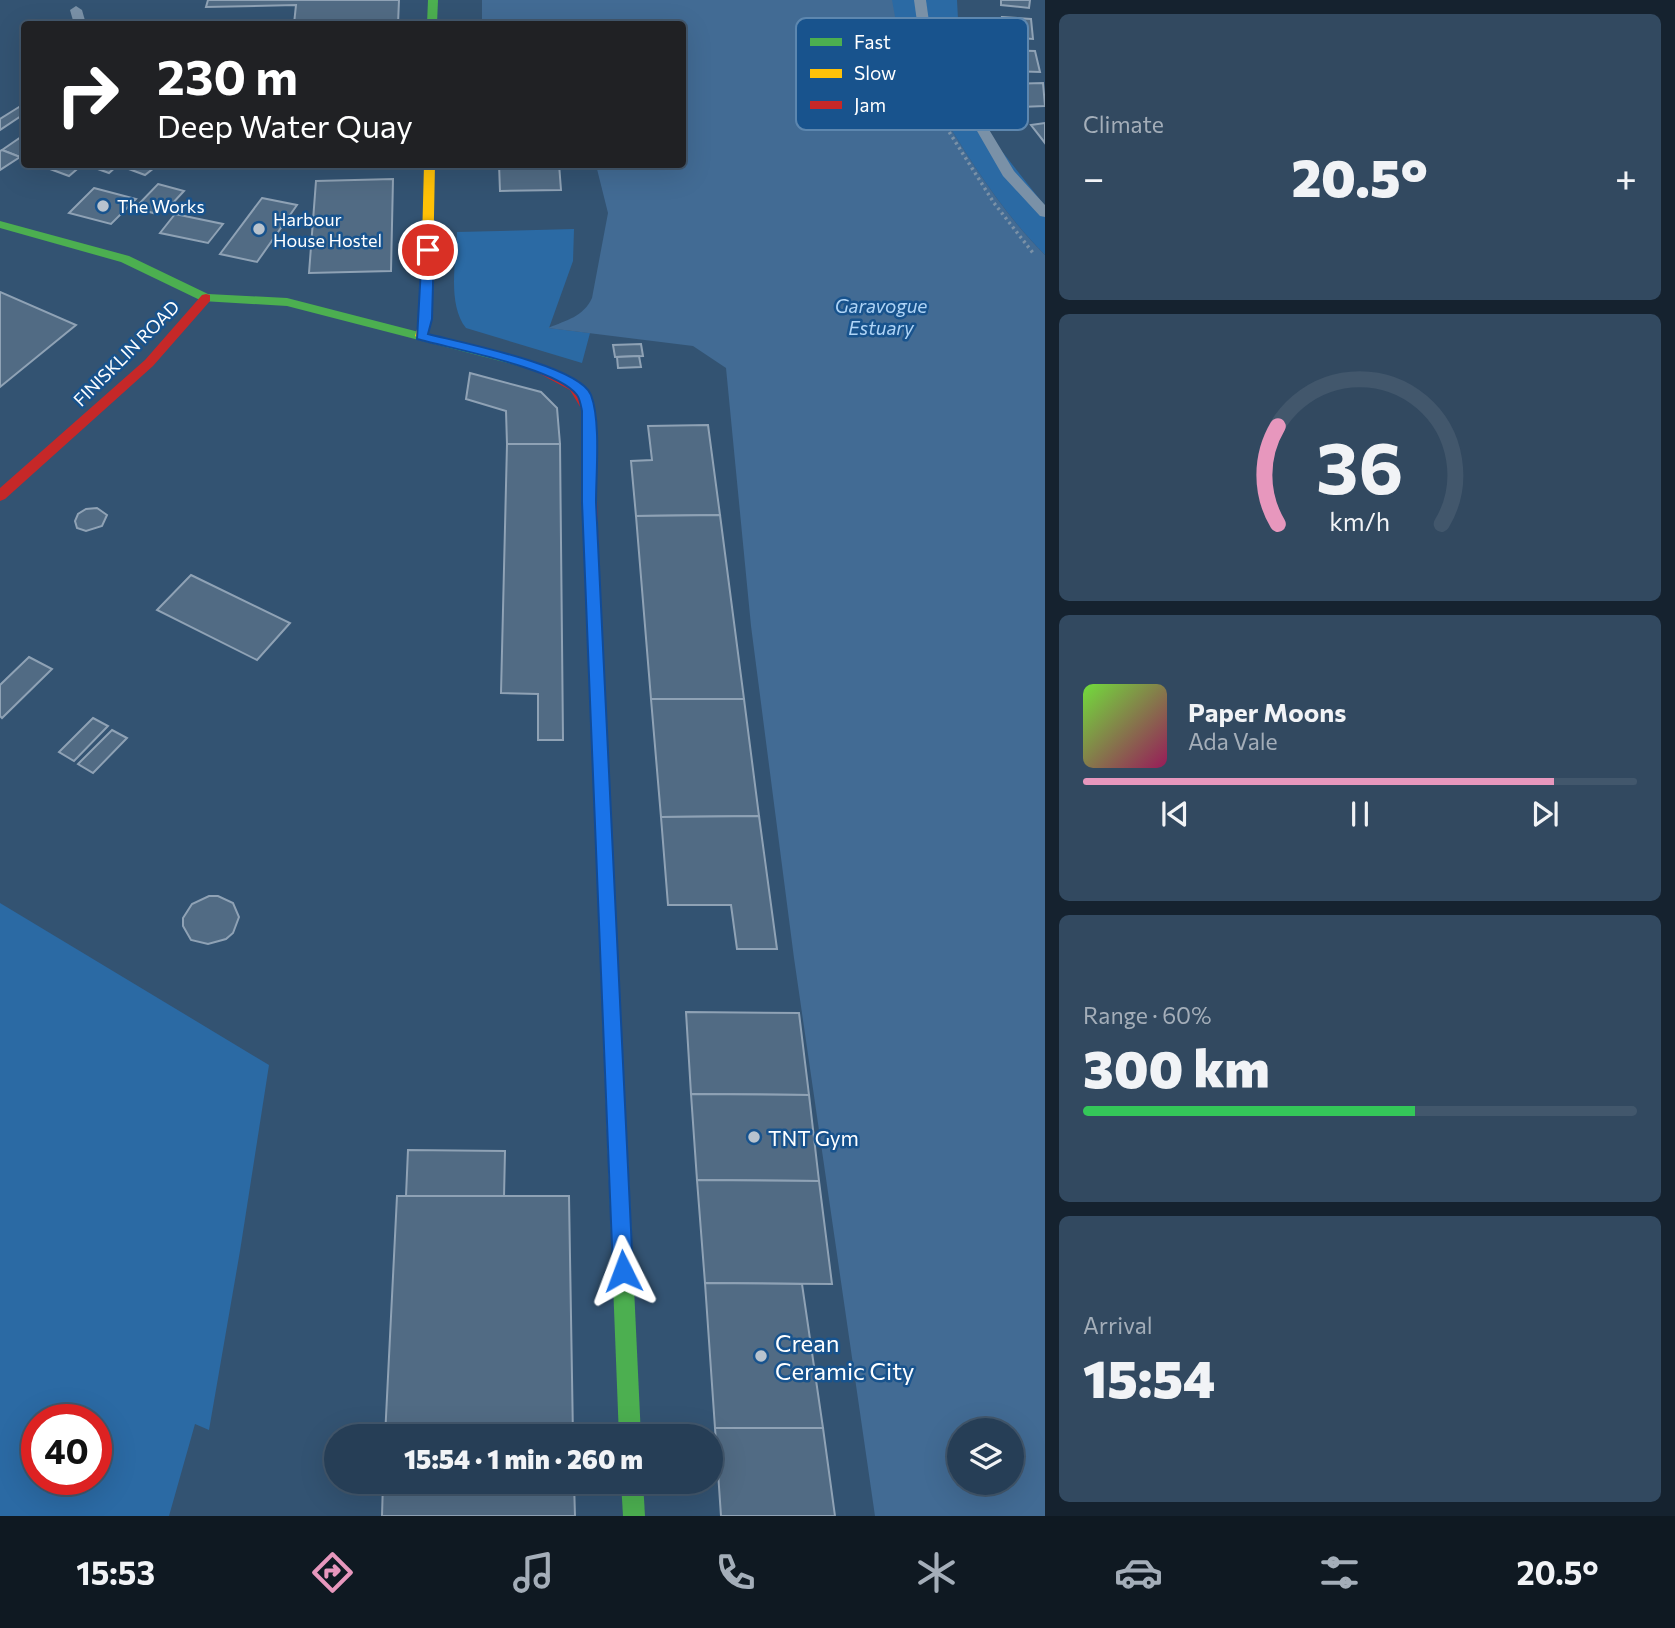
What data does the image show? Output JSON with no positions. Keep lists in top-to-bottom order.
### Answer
{
  "streets": {
    "street": ["FINISKLIN ROAD"]
  },
  "water": ["Garavogue Estuary"],
  "places": [
    "The Works",
    "Harbour House Hostel",
    "TNT Gym",
    "Crean Ceramic City"
  ],
  "legend": ["Fast", "Slow", "Jam"],
  "page": {
    "tile": [
      "Climate",
      ["Range · 60%", "300 km"],
      ["Arrival", "15:54"]
    ],
    "turn": ["230 m", "Deep Water Quay"],
    "heat": ["−", "20.5°", "+"],
    "song": ["Paper Moons", "Ada Vale"],
    "limit": "40",
    "trip": "15:54 · 1 min · 260 m",
    "tabs": ["15:53", "20.5°"],
    "gauge": ["36", "km/h"]
  }
}
